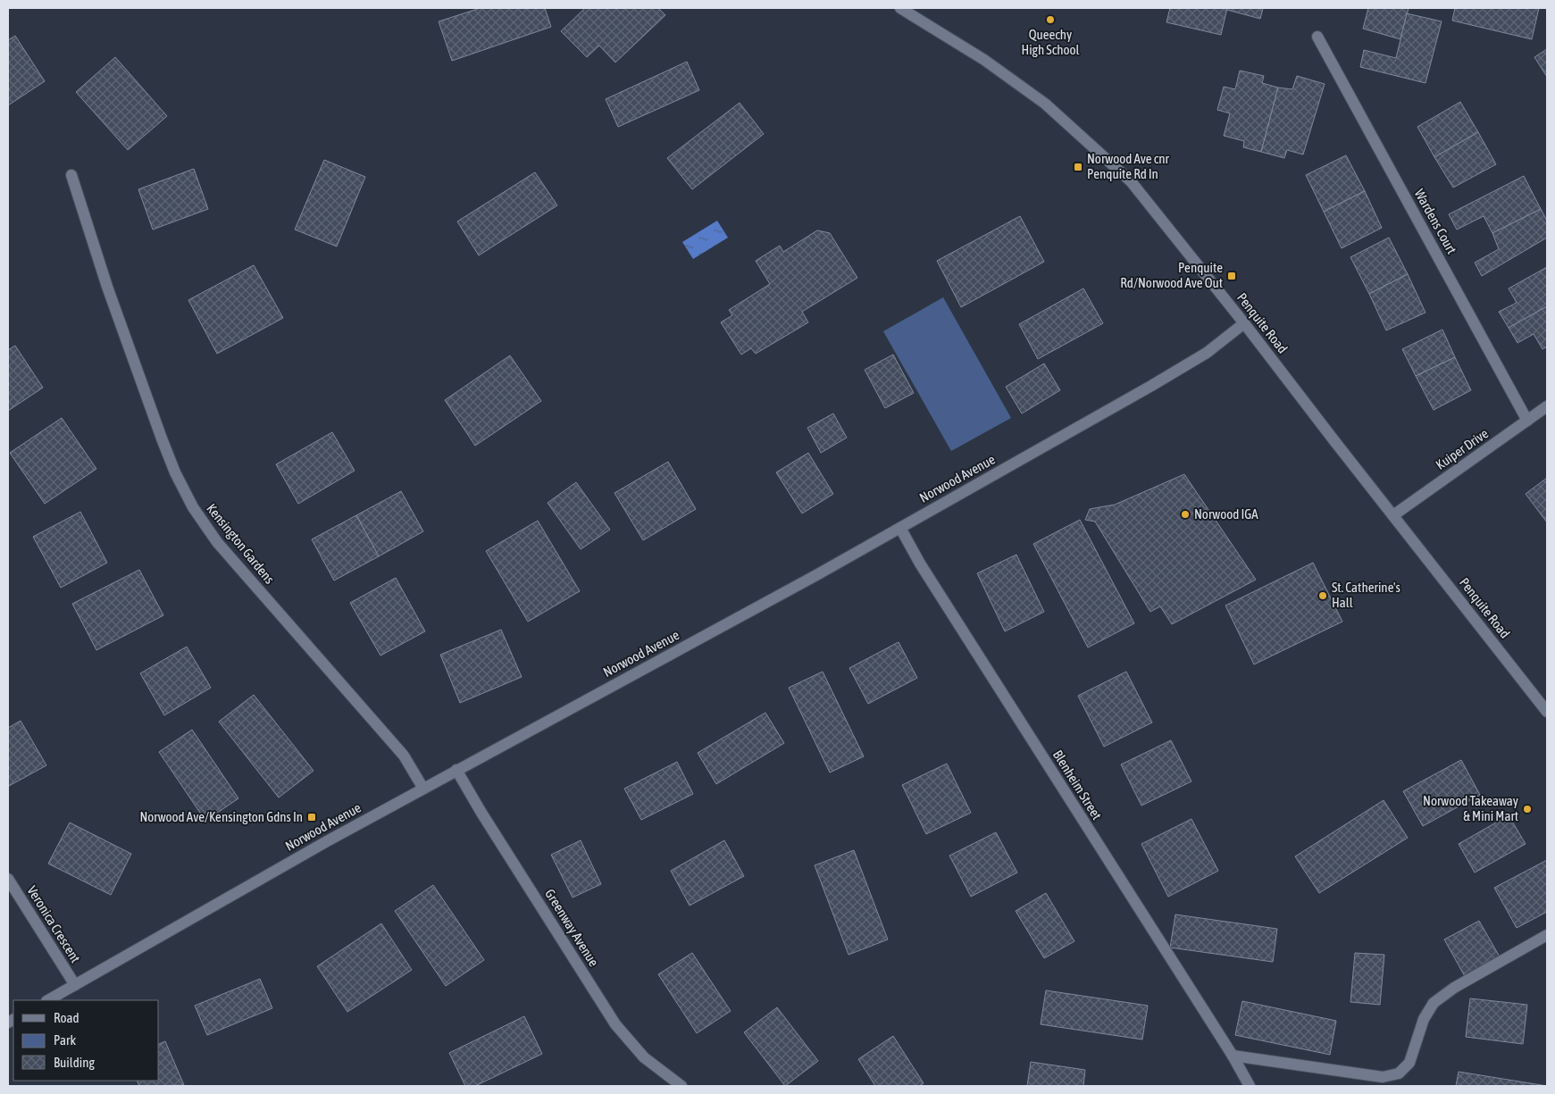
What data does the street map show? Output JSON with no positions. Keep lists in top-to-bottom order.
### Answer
{
  "streets": {
    "street": [
      "Wardens Court",
      "Penquite Road",
      "Kuiper Drive",
      "Norwood Avenue",
      "Kensington Gardens",
      "Blenheim Street",
      "Veronica Crescent",
      "Greenway Avenue"
    ]
  },
  "crossings": [
    ["Wardens Court", "Kuiper Drive"],
    ["Penquite Road", "Kuiper Drive"],
    ["Penquite Road", "Norwood Avenue"],
    ["Norwood Avenue", "Kensington Gardens"],
    ["Norwood Avenue", "Blenheim Street"],
    ["Norwood Avenue", "Veronica Crescent"],
    ["Norwood Avenue", "Greenway Avenue"]
  ],
  "places": {
    "other": [
      "Queechy High School",
      "Norwood IGA",
      "St. Catherine's Hall",
      "Norwood Takeaway & Mini Mart"
    ],
    "transit": ["Norwood Ave cnr Penquite Rd In", "Penquite Rd/Norwood Ave Out", "Norwood Ave/Kensington Gdns In"]
  },
  "legend": ["Road", "Park", "Building"]
}
